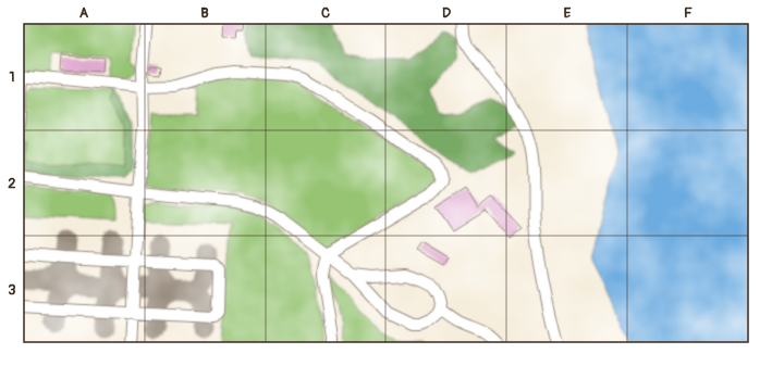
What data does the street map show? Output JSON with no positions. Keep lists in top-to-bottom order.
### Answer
{
  "grid": {
    "columns": [
      "A",
      "B",
      "C",
      "D",
      "E",
      "F"
    ],
    "rows": ["1", "2", "3"]
  }
}
